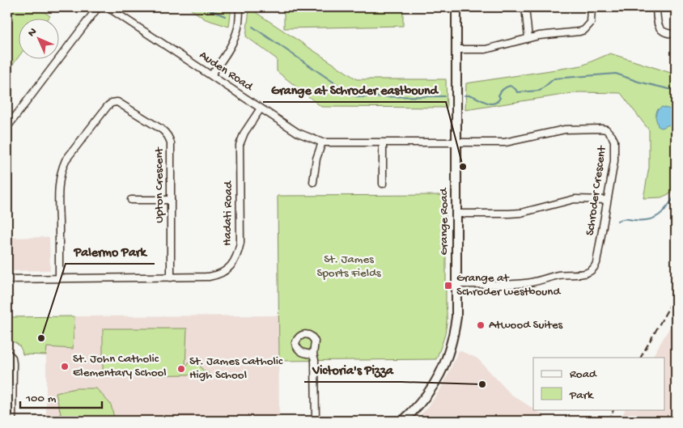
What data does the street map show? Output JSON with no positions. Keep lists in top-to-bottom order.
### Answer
{
  "streets": {
    "main road": ["Grange Road"],
    "street": [
      "Auden Road",
      "Upton Crescent",
      "Schroder Crescent",
      "Hadati Road"
    ]
  },
  "crossings": [
    ["Auden Road", "Schroder Crescent"],
    ["Auden Road", "Hadati Road"],
    ["Auden Road", "Grange Road"],
    ["Upton Crescent", "Hadati Road"],
    ["Schroder Crescent", "Grange Road"]
  ],
  "parks": ["St. James Sports Fields"],
  "places": {
    "other": [
      "Grange at Schroder eastbound",
      "Atwood Suites",
      "Palermo Park",
      "St. John Catholic Elementary School",
      "St. James Catholic High School",
      "Victoria's Pizza"
    ],
    "transit": ["Grange at Schroder westbound"]
  },
  "legend": ["Road", "Park"],
  "scale_bar": "100 m",
  "north": "top left"
}
